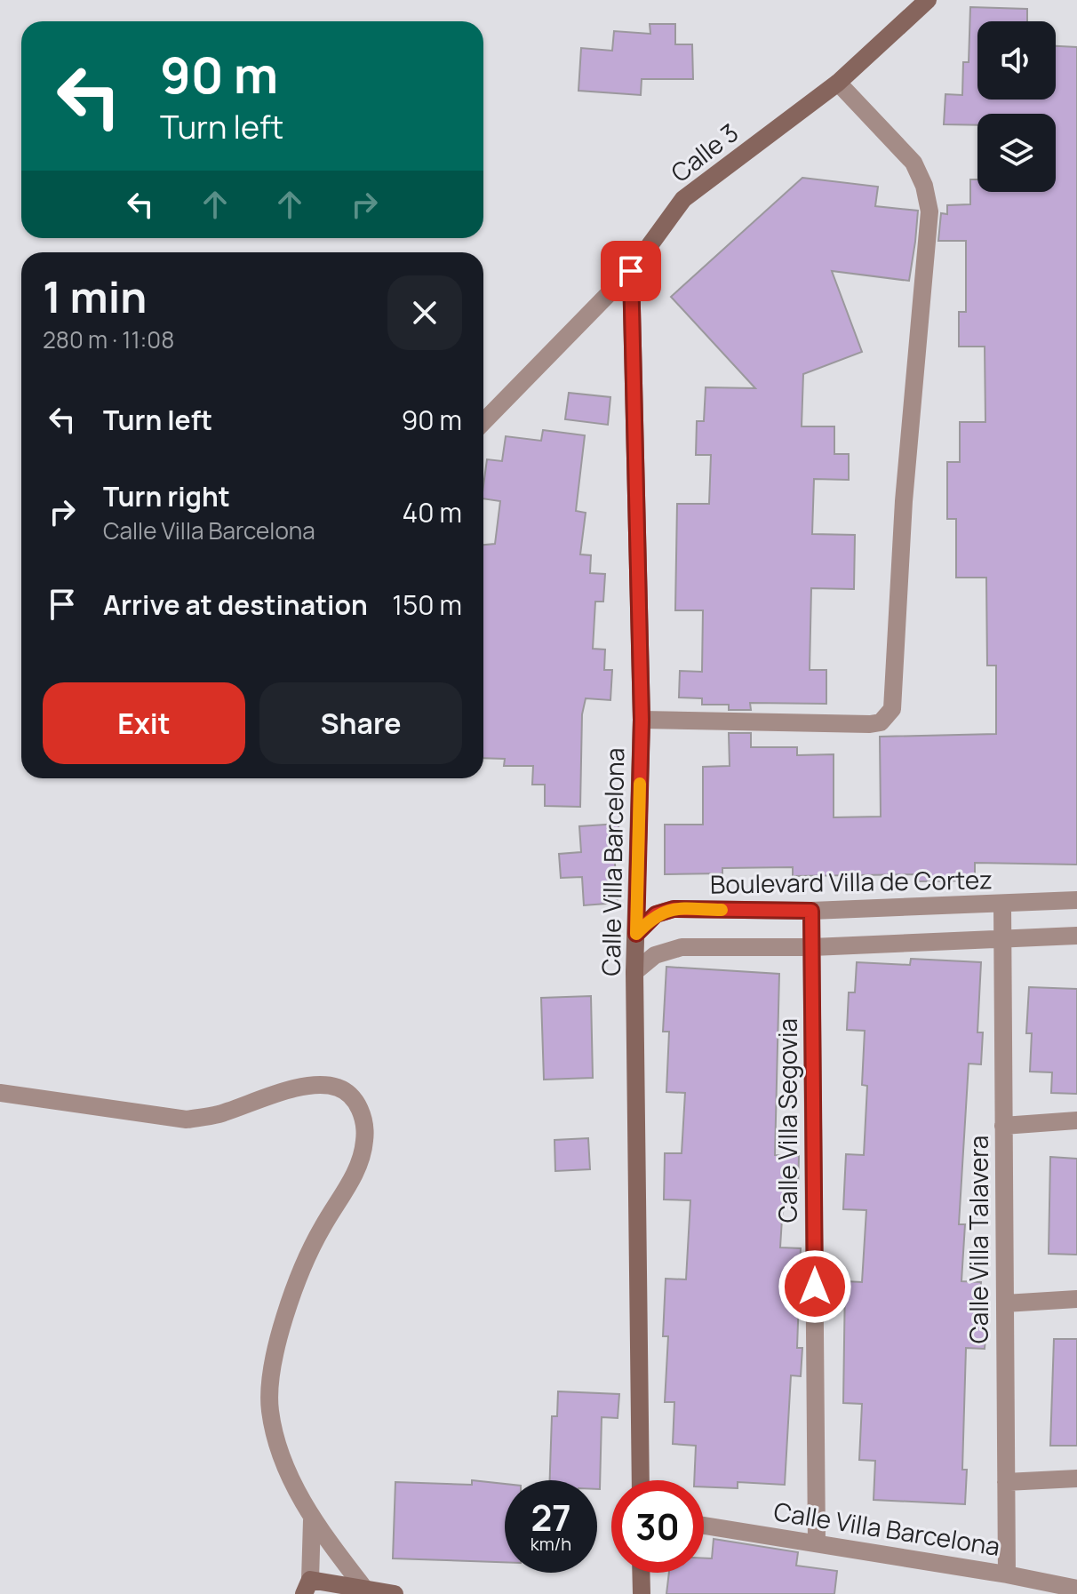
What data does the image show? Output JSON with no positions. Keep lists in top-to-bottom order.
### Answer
{
  "streets": {
    "street": [
      "Calle 3",
      "Calle Villa Barcelona",
      "Boulevard Villa de Cortez",
      "Calle Villa Segovia",
      "Calle Villa Talavera"
    ]
  },
  "crossings": [
    ["Calle 3", "Calle Villa Barcelona"],
    ["Calle Villa Barcelona", "Boulevard Villa de Cortez"],
    ["Calle Villa Barcelona", "Calle Villa Segovia"],
    ["Calle Villa Barcelona", "Calle Villa Talavera"],
    ["Boulevard Villa de Cortez", "Calle Villa Segovia"],
    ["Boulevard Villa de Cortez", "Calle Villa Talavera"]
  ],
  "page": {
    "turn": ["90 m", "Turn left"],
    "heading": ["1 min", "280 m · 11:08"],
    "list": [
      {
        "name": "Turn left",
        "value": "90 m"
      },
      {
        "name": "Turn right",
        "note": "Calle Villa Barcelona",
        "value": "40 m"
      },
      {
        "name": "Arrive at destination",
        "value": "150 m"
      }
    ],
    "buttons": ["Exit", "Share"],
    "speed": "27 km/h",
    "limit": "30"
  }
}
